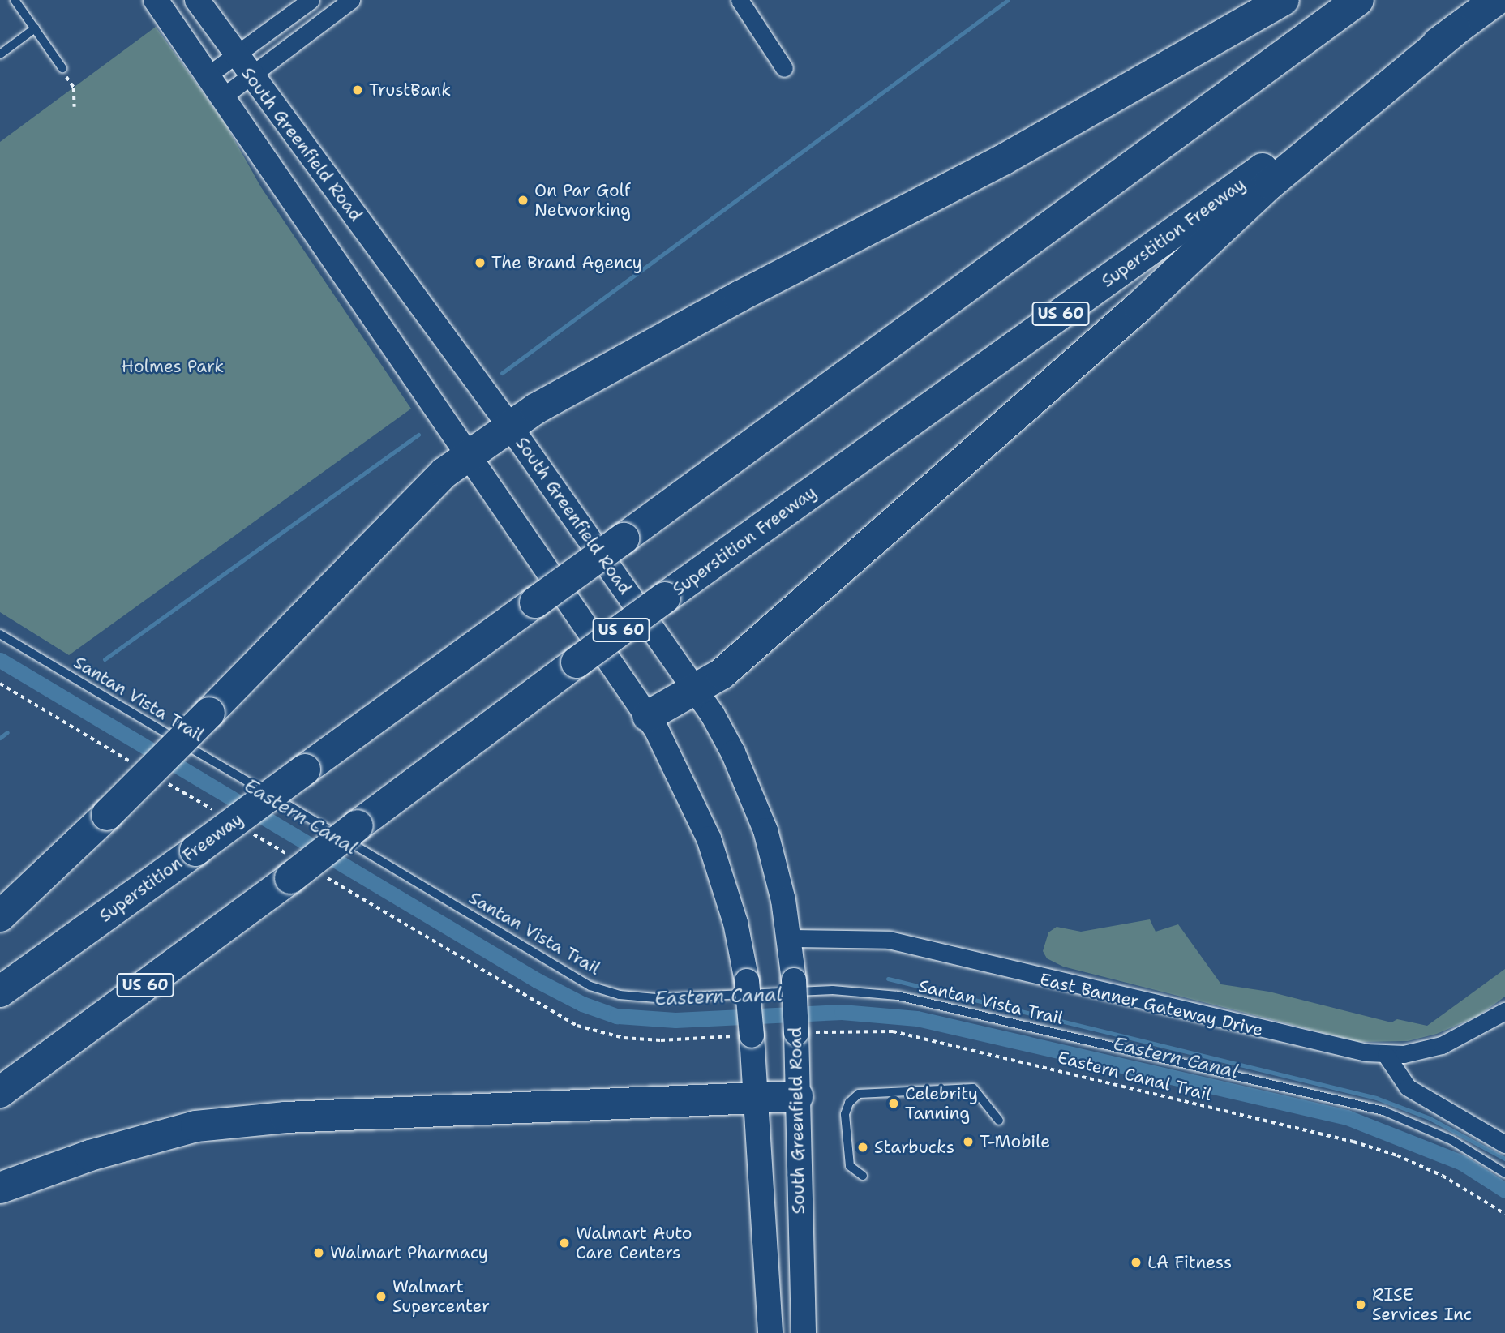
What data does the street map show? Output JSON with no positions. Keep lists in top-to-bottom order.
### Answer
{
  "streets": {
    "highway": ["Superstition Freeway", "US 60"],
    "main road": ["South Greenfield Road"],
    "street": ["East Banner Gateway Drive"],
    "lane": ["Santan Vista Trail"],
    "path": ["Eastern Canal Trail"]
  },
  "crossings": [
    ["South Greenfield Road", "East Banner Gateway Drive"],
    ["South Greenfield Road", "Eastern Canal Trail"]
  ],
  "water": ["Eastern Canal"],
  "parks": ["Holmes Park"],
  "places": [
    "TrustBank",
    "On Par Golf Networking",
    "The Brand Agency",
    "Celebrity Tanning",
    "T-Mobile",
    "Starbucks",
    "Walmart Auto Care Centers",
    "Walmart Pharmacy",
    "LA Fitness",
    "Walmart Supercenter",
    "RISE Services Inc"
  ]
}
